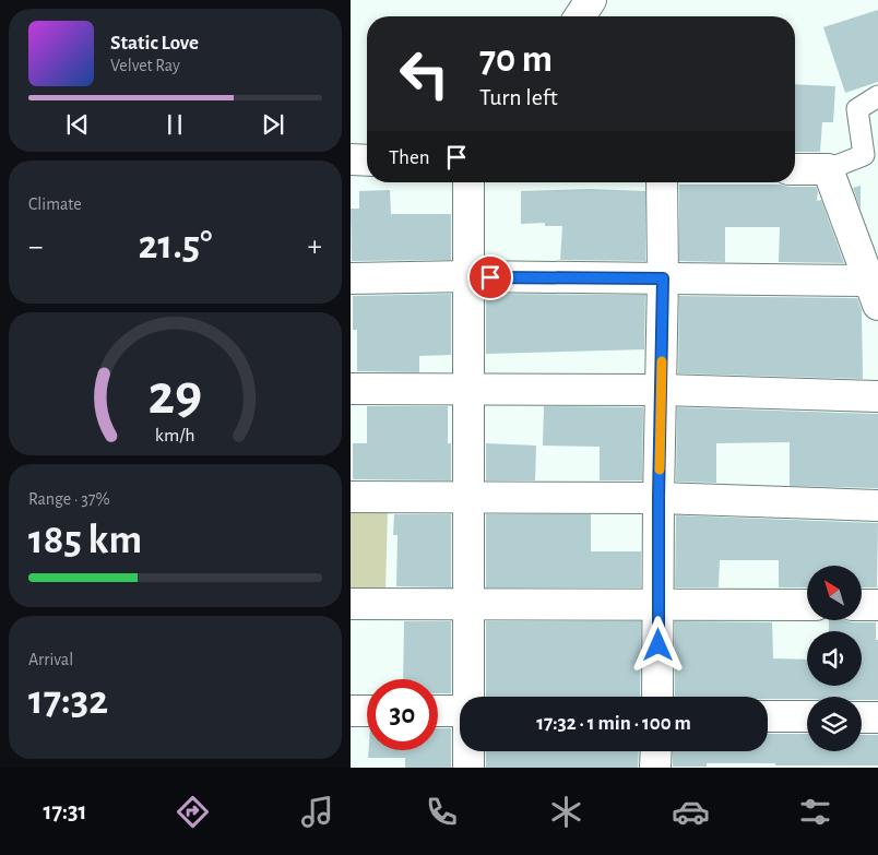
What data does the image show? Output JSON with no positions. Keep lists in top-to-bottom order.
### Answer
{
  "north": "top left",
  "page": {
    "turn": ["70 m", "Turn left"],
    "song": ["Static Love", "Velvet Ray"],
    "then": "Then",
    "tile": [
      "Climate",
      ["Range · 37%", "185 km"],
      ["Arrival", "17:32"]
    ],
    "heat": ["−", "21.5°", "+"],
    "limit": "30",
    "trip": "17:32 · 1 min · 100 m",
    "tabs": "17:31",
    "gauge": ["29", "km/h"]
  }
}
